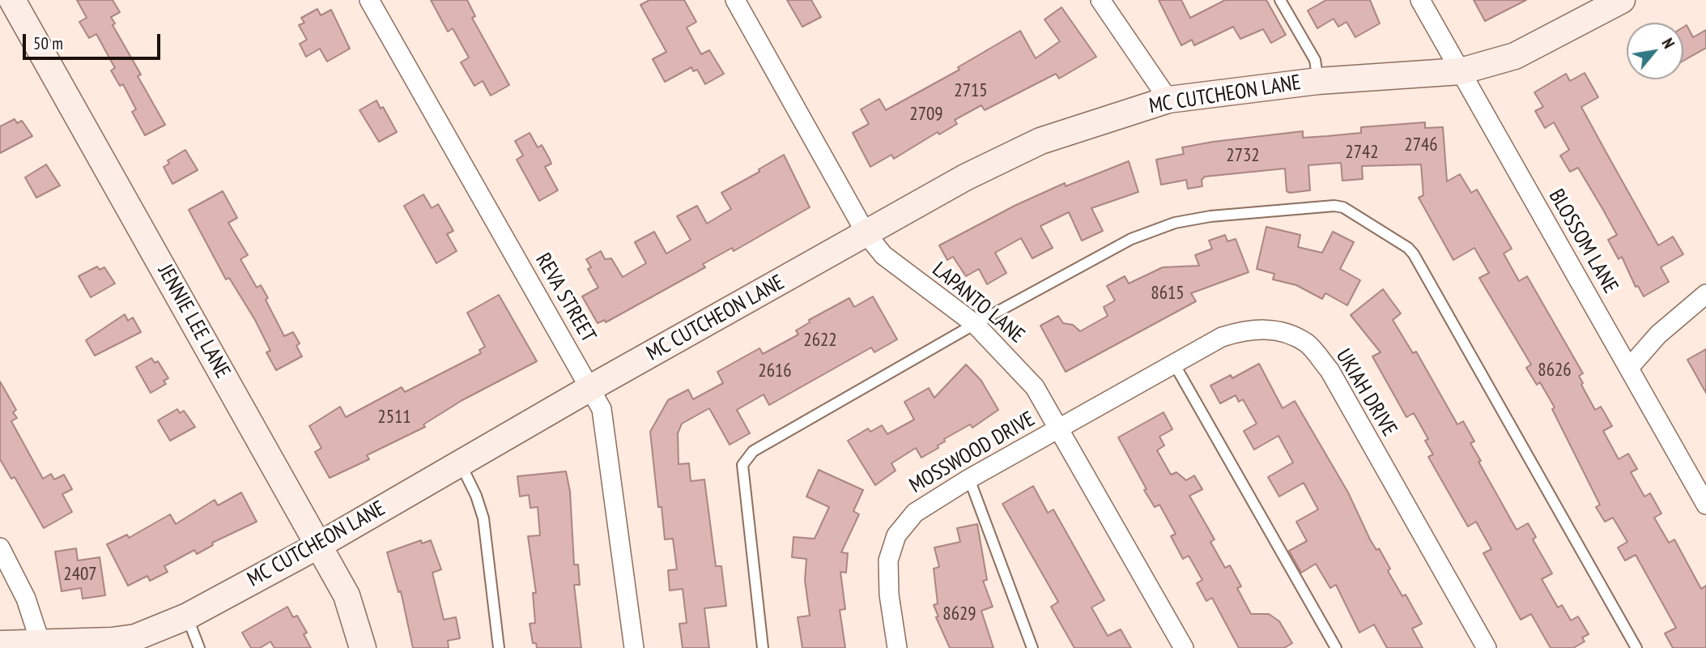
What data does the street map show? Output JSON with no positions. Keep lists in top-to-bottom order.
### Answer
{
  "streets": {
    "street": [
      "MC CUTCHEON LANE",
      "BLOSSOM LANE",
      "REVA STREET",
      "LAPANTO LANE",
      "JENNIE LEE LANE",
      "UKIAH DRIVE",
      "MOSSWOOD DRIVE"
    ]
  },
  "crossings": [
    ["MC CUTCHEON LANE", "BLOSSOM LANE"],
    ["MC CUTCHEON LANE", "REVA STREET"],
    ["MC CUTCHEON LANE", "LAPANTO LANE"],
    ["MC CUTCHEON LANE", "JENNIE LEE LANE"],
    ["LAPANTO LANE", "UKIAH DRIVE"],
    ["LAPANTO LANE", "MOSSWOOD DRIVE"],
    ["UKIAH DRIVE", "MOSSWOOD DRIVE"]
  ],
  "house_numbers": [
    "2715",
    "2709",
    "2746",
    "2742",
    "2732",
    "8615",
    "2622",
    "8626",
    "2616",
    "2511",
    "2407",
    "8629"
  ],
  "scale_bar": "50 m",
  "north": "top right"
}
